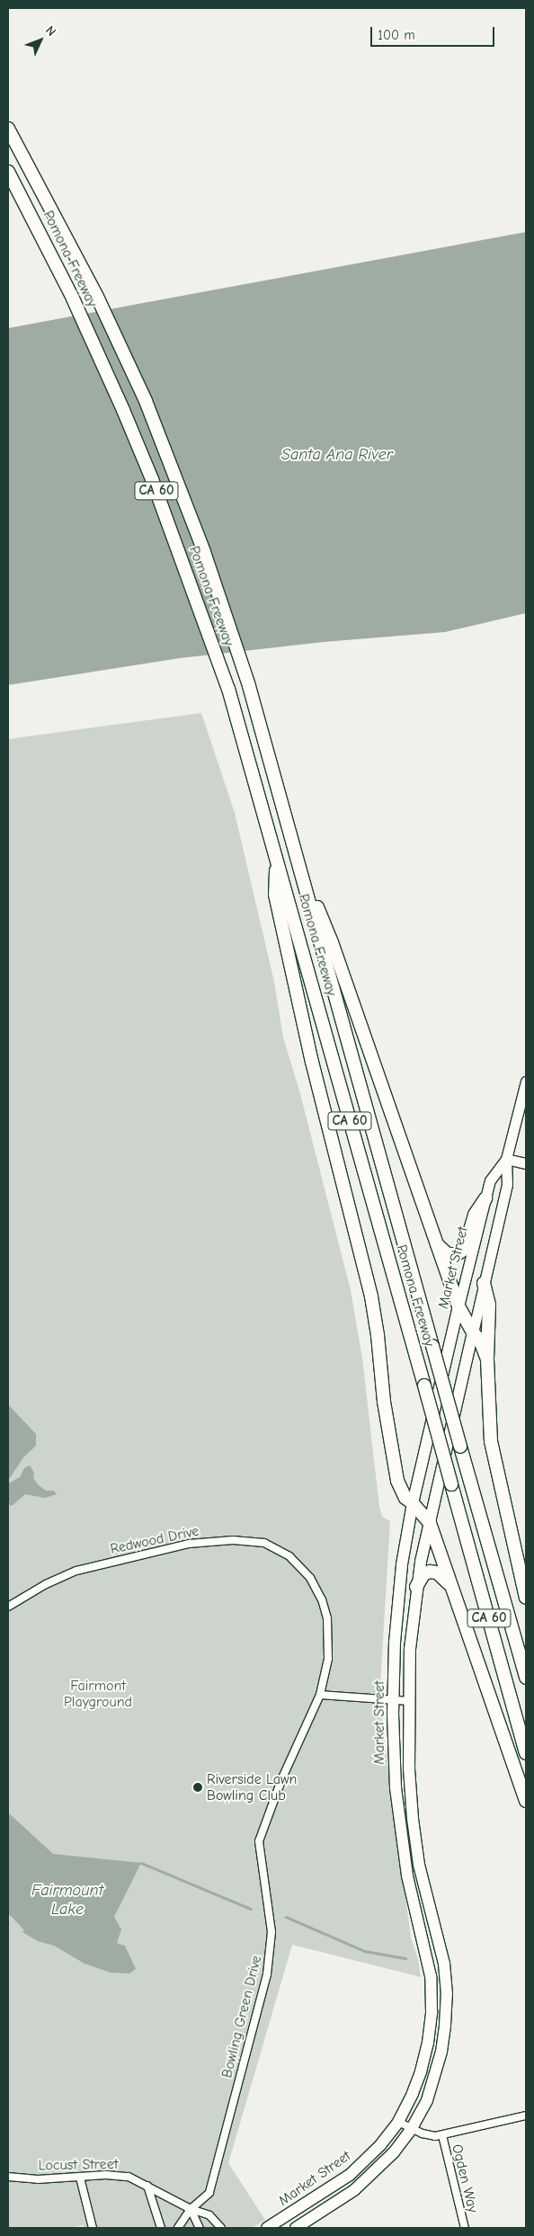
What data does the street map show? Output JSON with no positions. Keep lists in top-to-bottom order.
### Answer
{
  "streets": {
    "highway": ["Pomona Freeway", "CA 60"],
    "main road": ["Market Street"],
    "street": [
      "Redwood Drive",
      "Bowling Green Drive",
      "Locust Street",
      "Ogden Way"
    ]
  },
  "crossings": [
    ["Redwood Drive", "Bowling Green Drive"],
    ["Bowling Green Drive", "Locust Street"]
  ],
  "water": ["Santa Ana River", "Fairmount Lake"],
  "parks": ["Fairmont Playground"],
  "places": ["Riverside Lawn Bowling Club"],
  "scale_bar": "100 m",
  "north": "top right"
}
